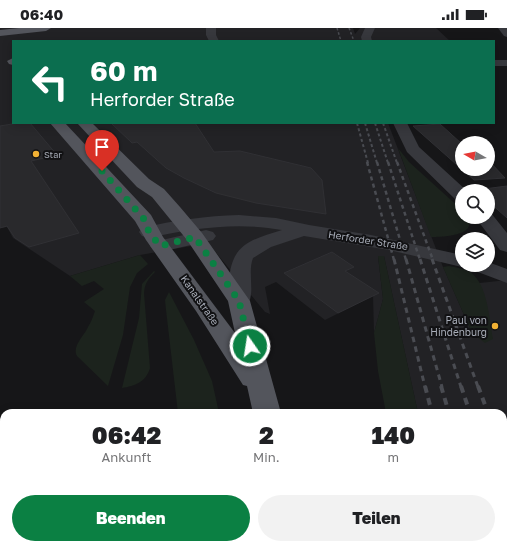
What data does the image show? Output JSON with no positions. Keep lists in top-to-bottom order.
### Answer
{
  "streets": {
    "main road": ["Kanalstraße"],
    "street": ["Herforder Straße"]
  },
  "crossings": [
    ["Herforder Straße", "Kanalstraße"]
  ],
  "places": ["Star", "Paul von Hindenburg"],
  "north": "left",
  "page": {
    "status": "06:40",
    "turn": ["60 m", "Herforder Straße"],
    "eta": [
      "06:42",
      "Ankunft",
      "2",
      "Min.",
      "140",
      "m"
    ],
    "buttons": ["Beenden", "Teilen"]
  }
}
